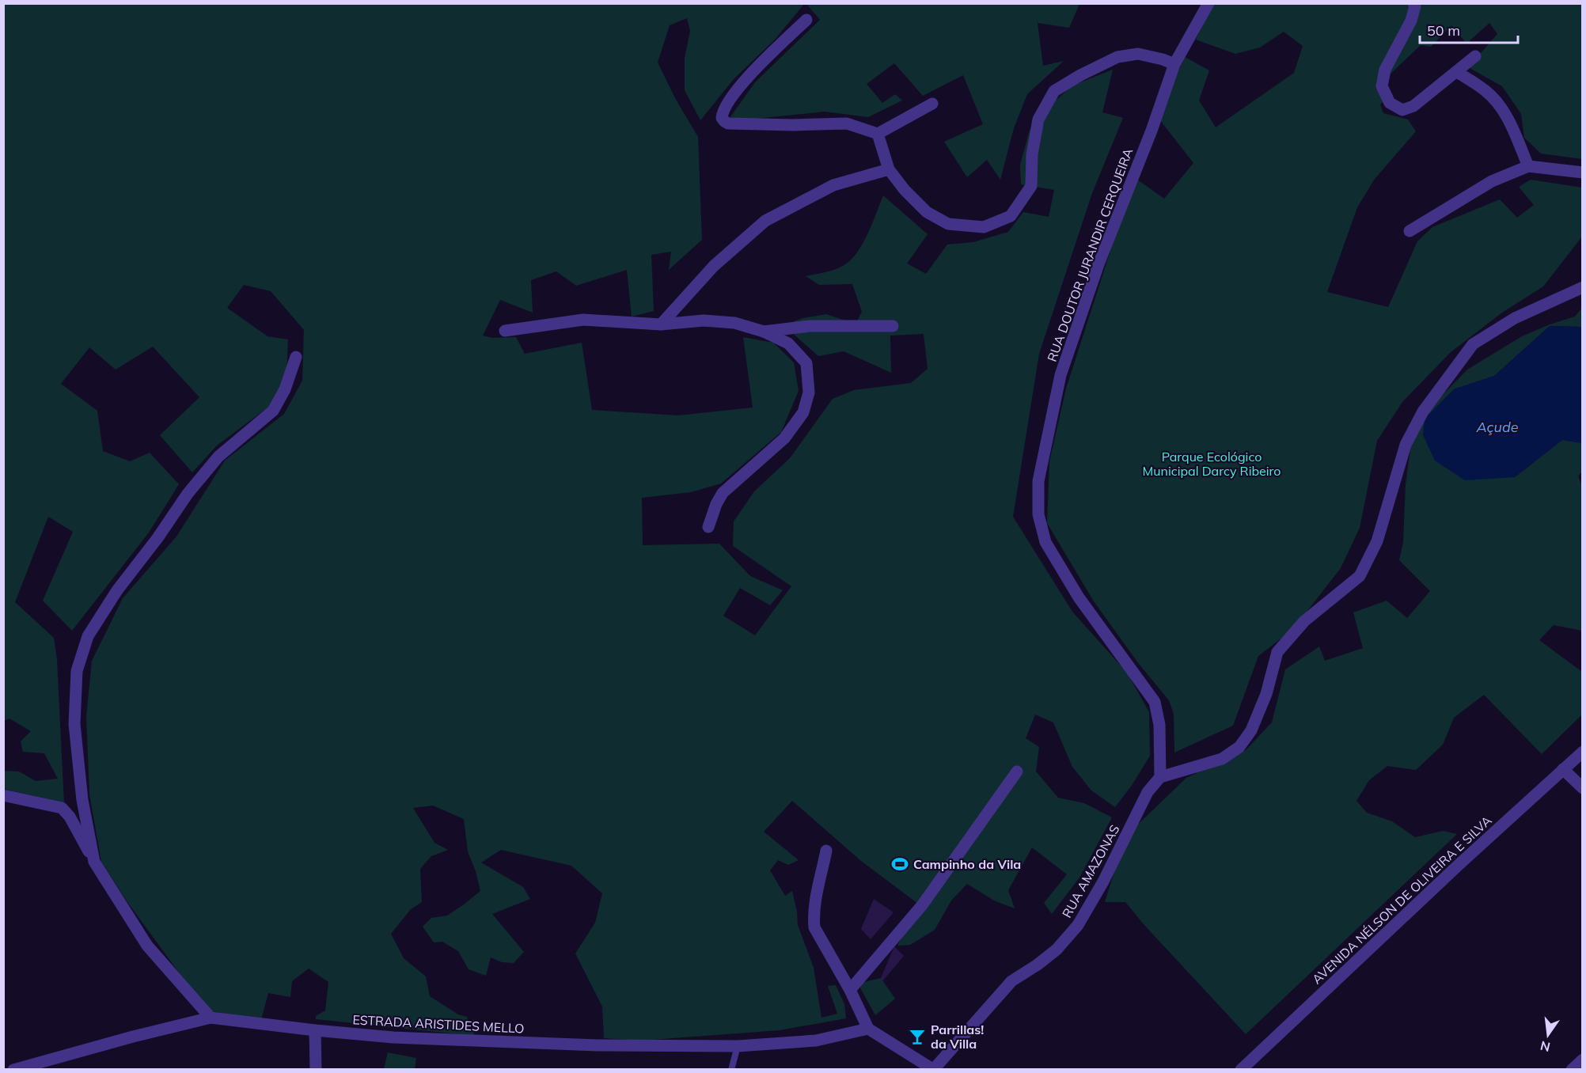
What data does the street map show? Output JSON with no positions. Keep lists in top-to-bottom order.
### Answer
{
  "streets": {
    "street": [
      "RUA DOUTOR JURANDIR CERQUEIRA",
      "RUA AMAZONAS",
      "AVENIDA NÉLSON DE OLIVEIRA E SILVA",
      "ESTRADA ARISTIDES MELLO"
    ]
  },
  "crossings": [
    ["RUA DOUTOR JURANDIR CERQUEIRA", "RUA AMAZONAS"]
  ],
  "water": ["Açude"],
  "parks": ["Parque Ecológico Municipal Darcy Ribeiro"],
  "places": {
    "sports": ["Campinho da Vila"],
    "bar": ["Parrillas! da Villa"]
  },
  "scale_bar": "50 m",
  "north": "bottom"
}
